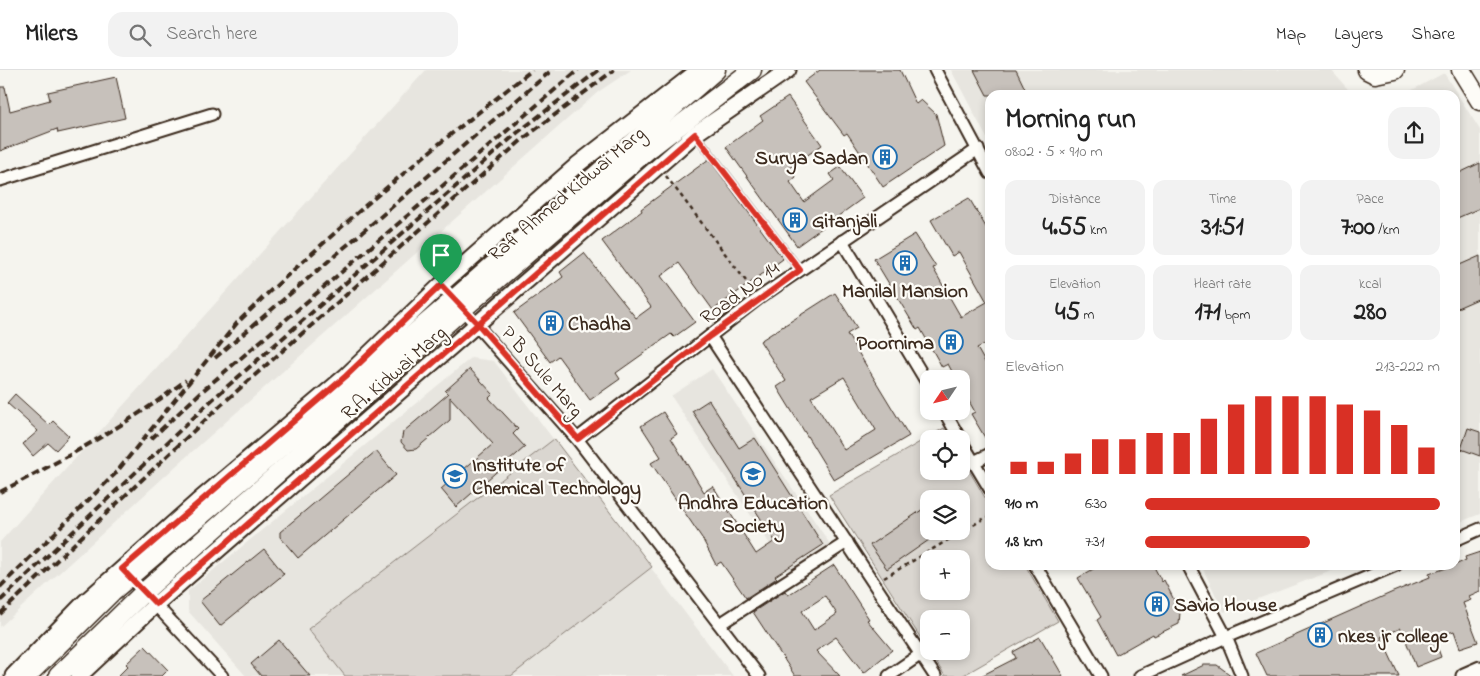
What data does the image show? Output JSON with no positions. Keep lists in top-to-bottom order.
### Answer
{
  "streets": {
    "main road": ["Rafi Ahmed Kidwai Marg"],
    "street": ["Road No 14", "P B Sule Marg", "R.A. Kidwai Marg"]
  },
  "crossings": [
    ["Rafi Ahmed Kidwai Marg", "P B Sule Marg"],
    ["Rafi Ahmed Kidwai Marg", "R.A. Kidwai Marg"],
    ["Road No 14", "P B Sule Marg"],
    ["P B Sule Marg", "R.A. Kidwai Marg"]
  ],
  "places": {
    "building": [
      "Surya Sadan",
      "Gitanjali",
      "Manilal Mansion",
      "Chadha",
      "Poornima",
      "Savio House",
      "nkes jr college"
    ],
    "school or university": ["Andhra Education Society", "Institute of Chemical Technology"]
  },
  "north": "bottom left",
  "page": {
    "header": "Milers",
    "search": "Search here",
    "nav": ["Map", "Layers", "Share"],
    "heading": ["Morning run", "08:02 · 5 × 910 m"],
    "stats": [
      ["Distance", "4.55 km"],
      ["Time", "31:51"],
      ["Pace", "7:00 /km"],
      ["Elevation", "45 m"],
      ["Heart rate", "171 bpm"],
      ["kcal", "280"]
    ],
    "chart": ["Elevation", "213–222 m"],
    "map_buttons": ["+", "−"],
    "list": [
      {
        "name": "910 m",
        "note": "6:30"
      },
      {
        "name": "1.8 km",
        "note": "7:31"
      }
    ]
  }
}
